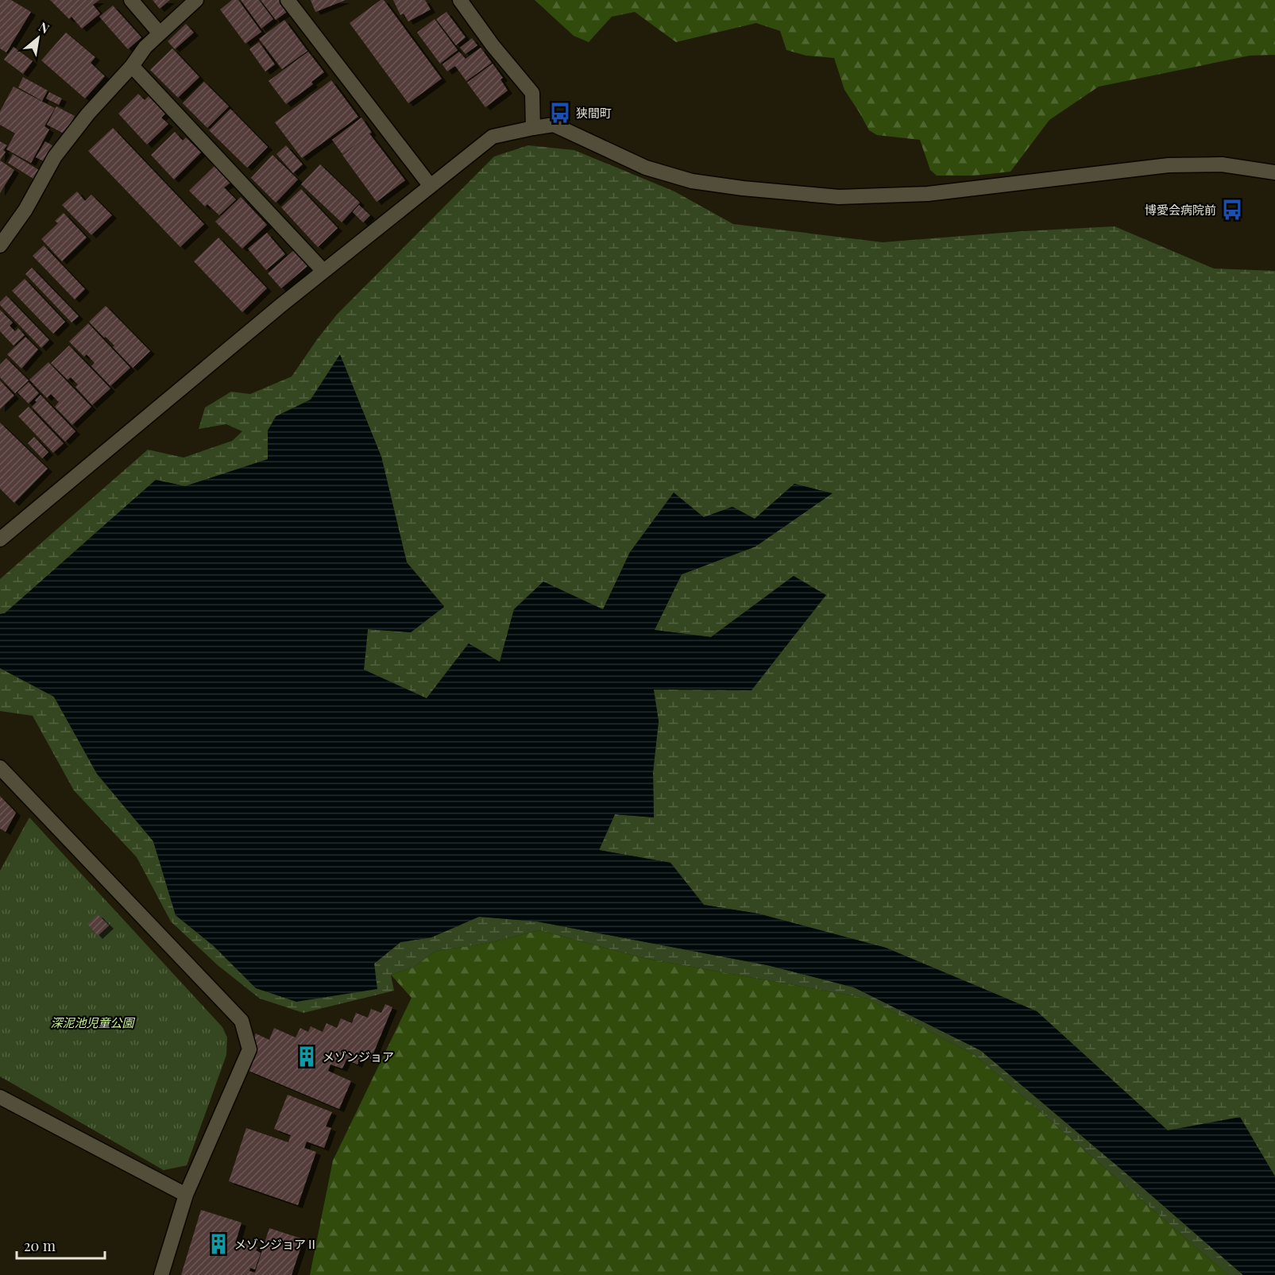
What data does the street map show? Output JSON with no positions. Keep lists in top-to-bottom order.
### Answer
{
  "parks": ["深泥池児童公園"],
  "places": {
    "bus stop": ["狭間町", "博愛会病院前"],
    "building": ["メゾンジョア", "メゾンジョアⅡ"]
  },
  "scale_bar": "20 m",
  "north": "top right"
}
